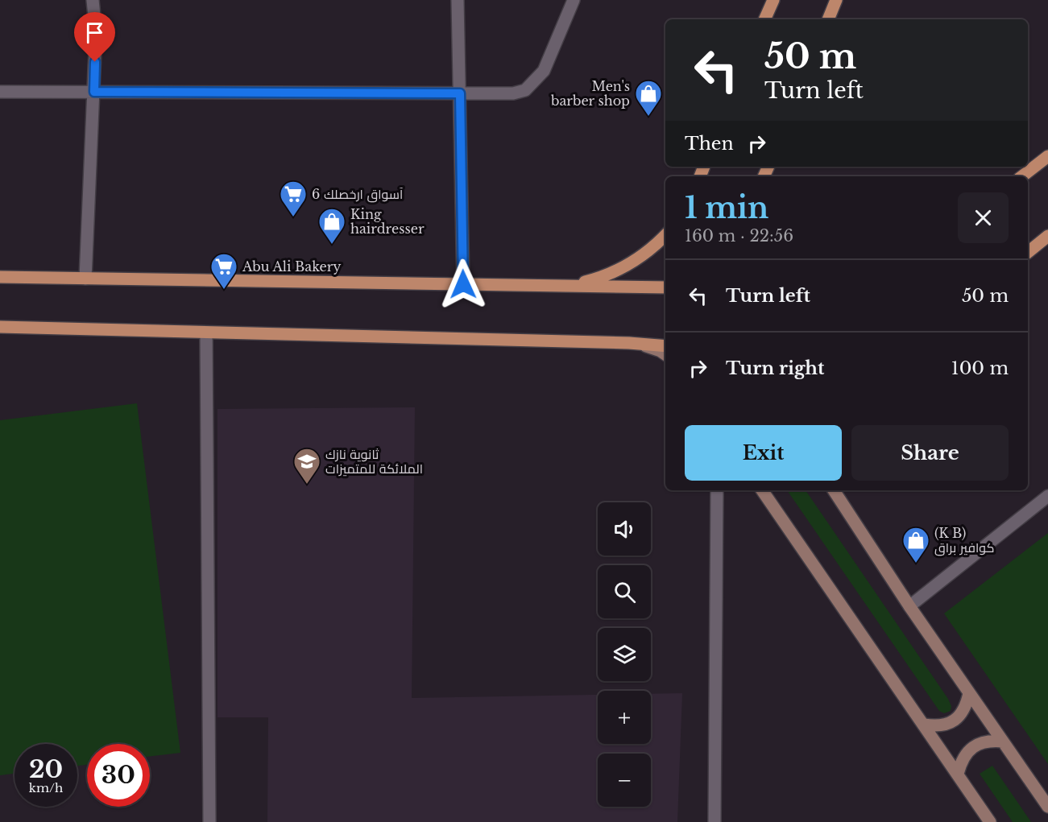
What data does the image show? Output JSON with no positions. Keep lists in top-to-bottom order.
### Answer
{
  "places": {
    "shop": ["Men's barber shop", "King hairdresser", "(K B) كوافير براق"],
    "supermarket": ["6 آسواق ارخصلك", "Abu Ali Bakery"],
    "school or university": ["ثانوية نازك الملائكة للمتميزات"]
  },
  "page": {
    "turn": ["50 m", "Turn left"],
    "then": "Then",
    "heading": ["1 min", "160 m · 22:56"],
    "list": [
      {
        "name": "Turn left",
        "value": "50 m"
      },
      {
        "name": "Turn right",
        "value": "100 m"
      }
    ],
    "buttons": ["Exit", "Share"],
    "map_buttons": ["+", "−"],
    "speed": "20 km/h",
    "limit": "30"
  }
}
